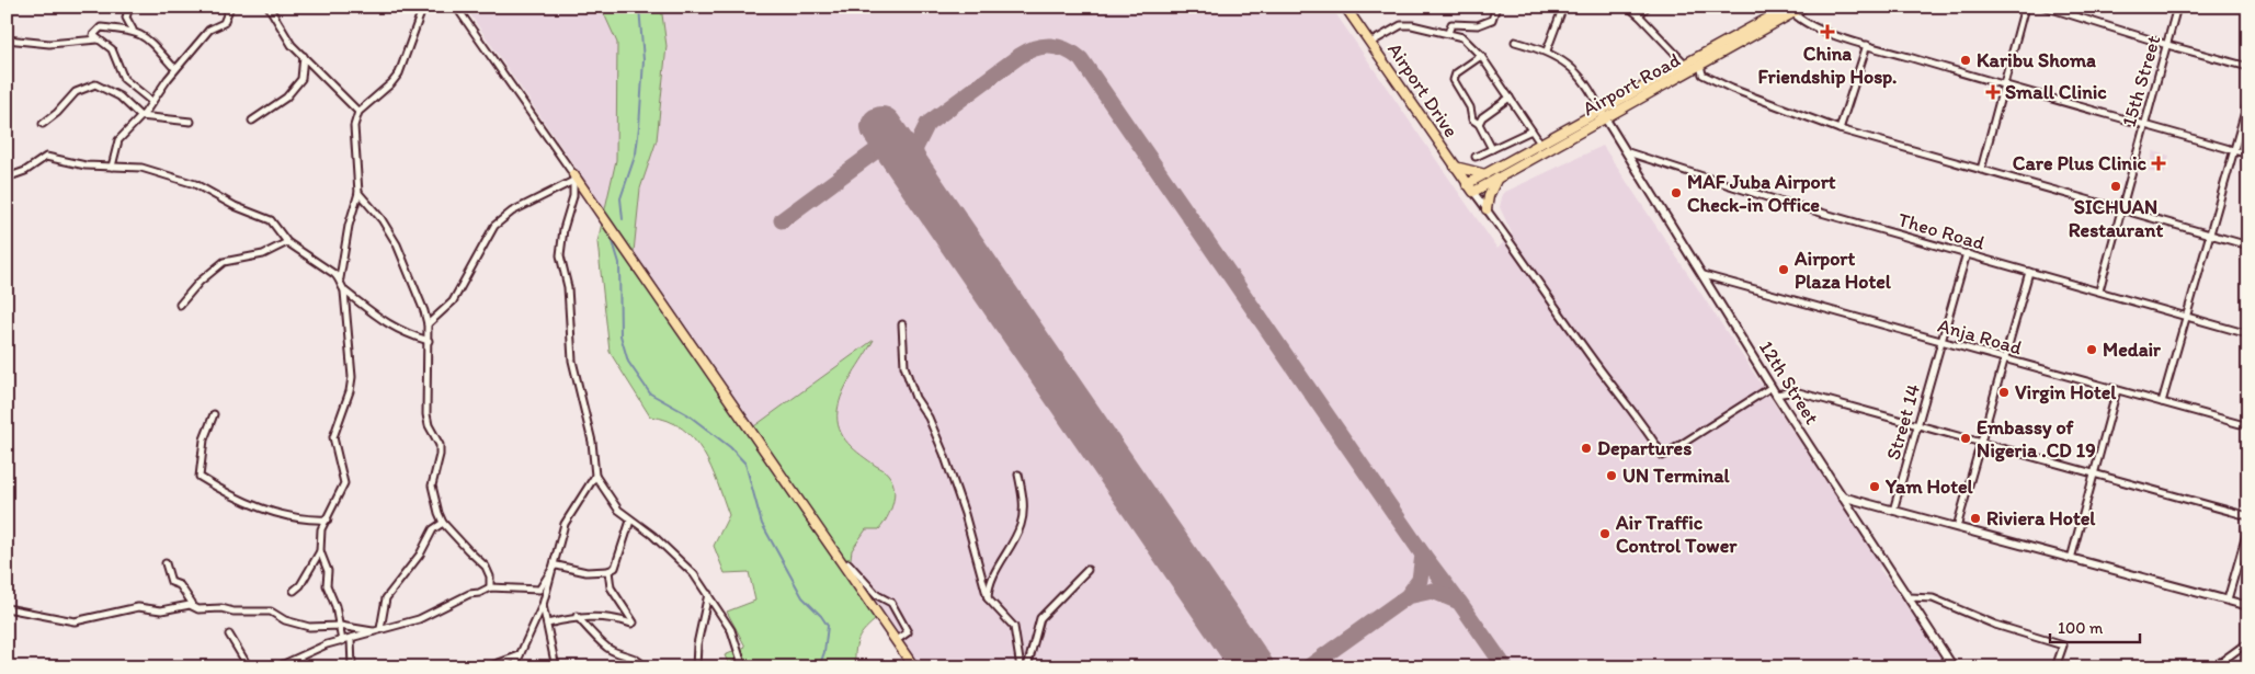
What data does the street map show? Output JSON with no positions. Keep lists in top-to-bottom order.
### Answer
{
  "streets": {
    "main road": ["Airport Road", "Airport Drive"],
    "street": [
      "15th Street",
      "Theo Road",
      "Anja Road",
      "12th Street",
      "Street 14"
    ]
  },
  "crossings": [
    ["15th Street", "Theo Road"],
    ["Airport Road", "Airport Drive"],
    ["Airport Road", "12th Street"],
    ["Theo Road", "12th Street"],
    ["Theo Road", "Street 14"],
    ["Anja Road", "12th Street"],
    ["Anja Road", "Street 14"]
  ],
  "places": {
    "health": ["China Friendship Hosp.", "Small Clinic", "Care Plus Clinic"],
    "other": [
      "Karibu Shoma",
      "SICHUAN Restaurant",
      "MAF Juba Airport Check-in Office",
      "Airport Plaza Hotel",
      "Medair",
      "Virgin Hotel",
      "Embassy of Nigeria .CD 19",
      "Departures",
      "UN Terminal",
      "Yam Hotel",
      "Riviera Hotel",
      "Air Traffic Control Tower"
    ]
  },
  "scale_bar": "100 m"
}
